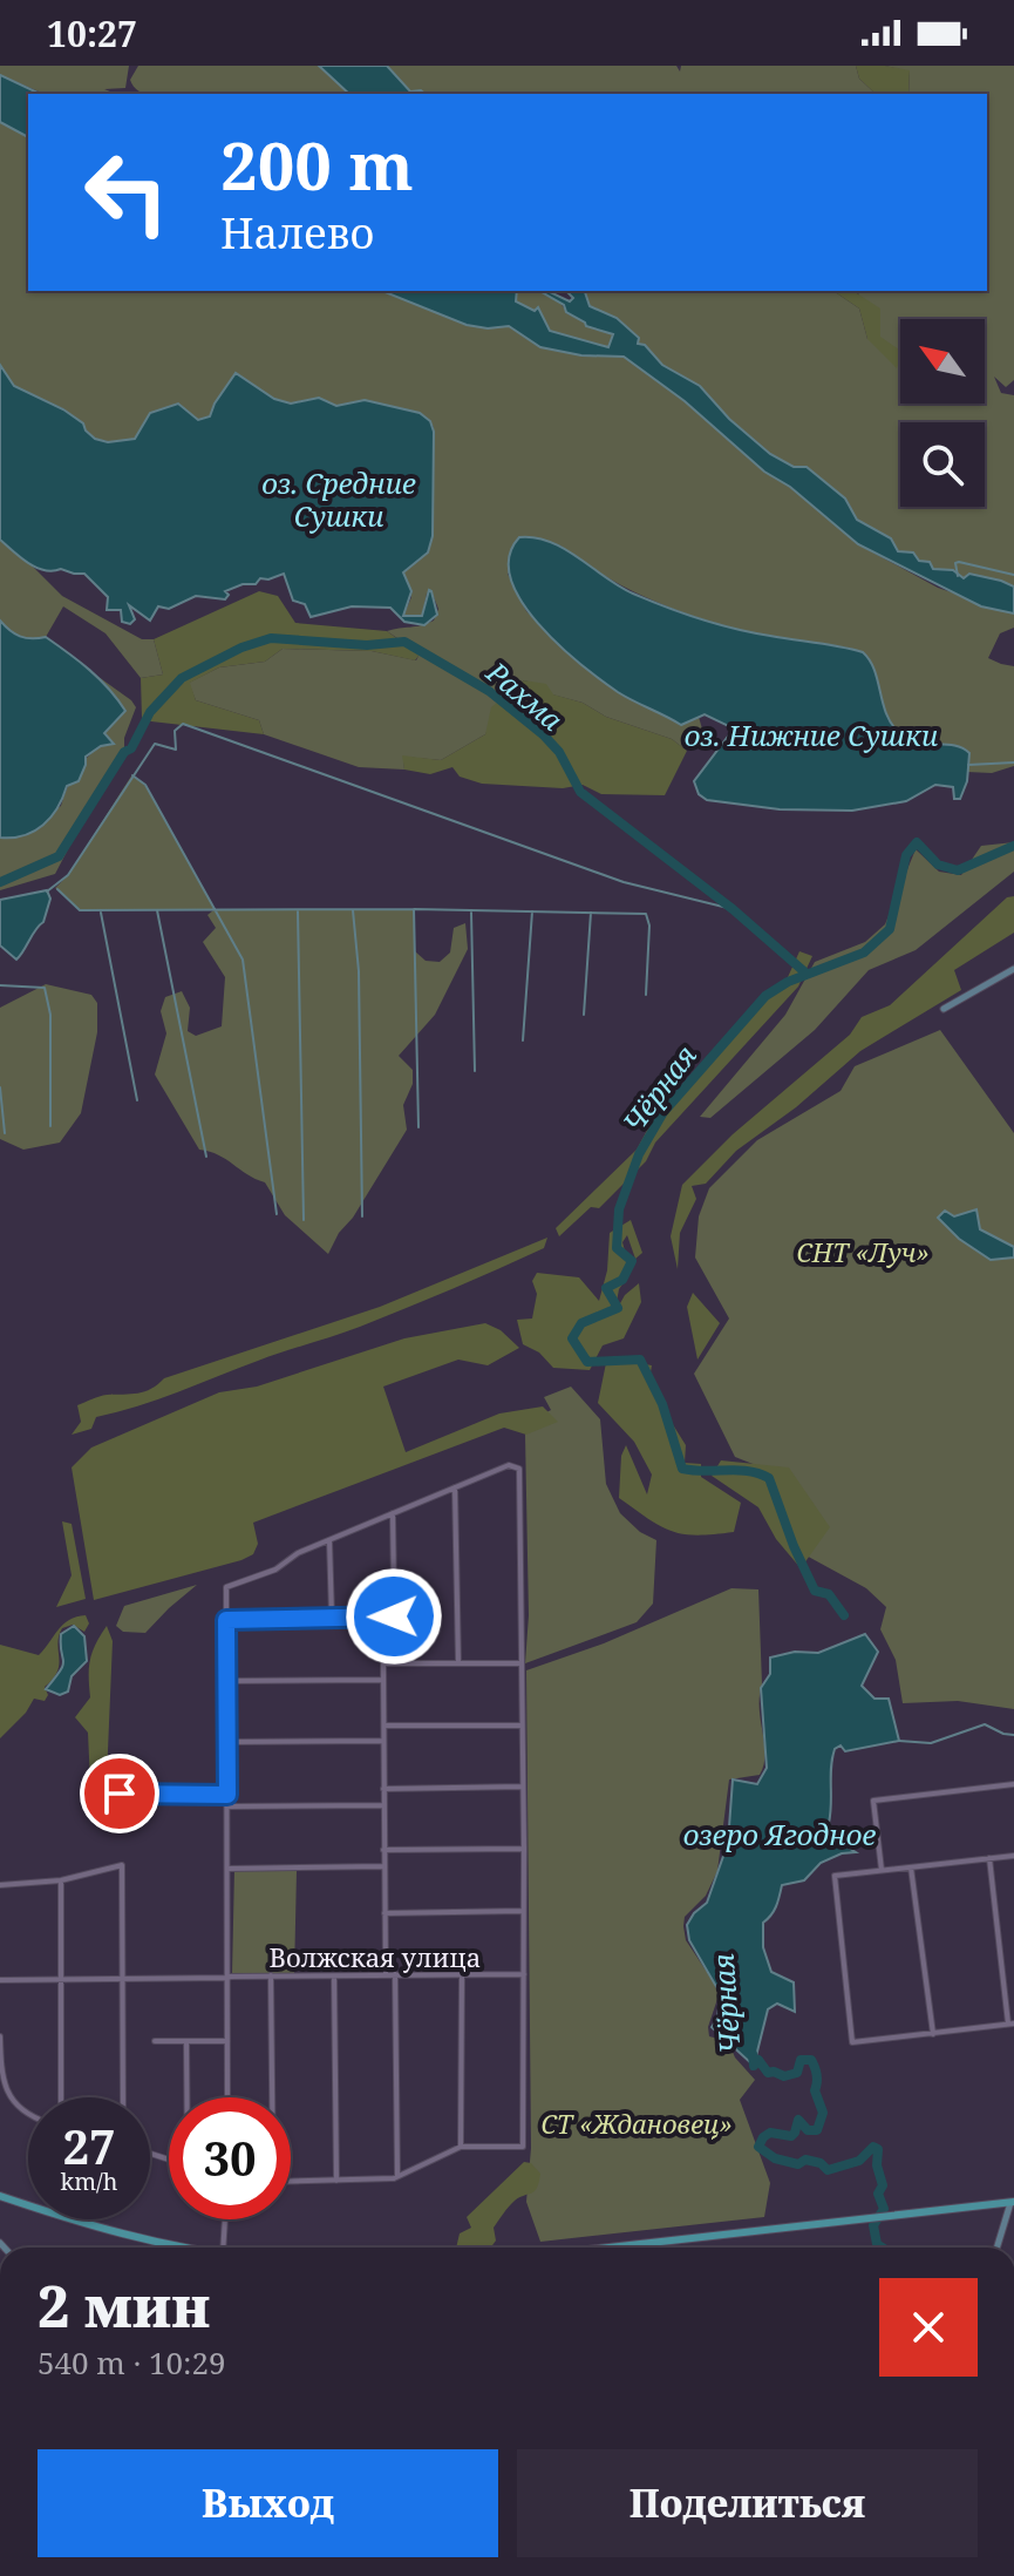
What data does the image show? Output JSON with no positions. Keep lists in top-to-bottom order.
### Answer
{
  "streets": {
    "street": ["Волжская улица"]
  },
  "water": [
    "оз. Средние Сушки",
    "Рахма",
    "оз. Нижние Сушки",
    "Чёрная",
    "озеро Ягодное"
  ],
  "parks": ["СНТ «Луч»", "СТ «Ждановец»"],
  "north": "top left",
  "page": {
    "status": "10:27",
    "turn": ["200 m", "Налево"],
    "speed": "27 km/h",
    "limit": "30",
    "heading": ["2 мин", "540 m · 10:29"],
    "buttons": ["Выход", "Поделиться"]
  }
}
